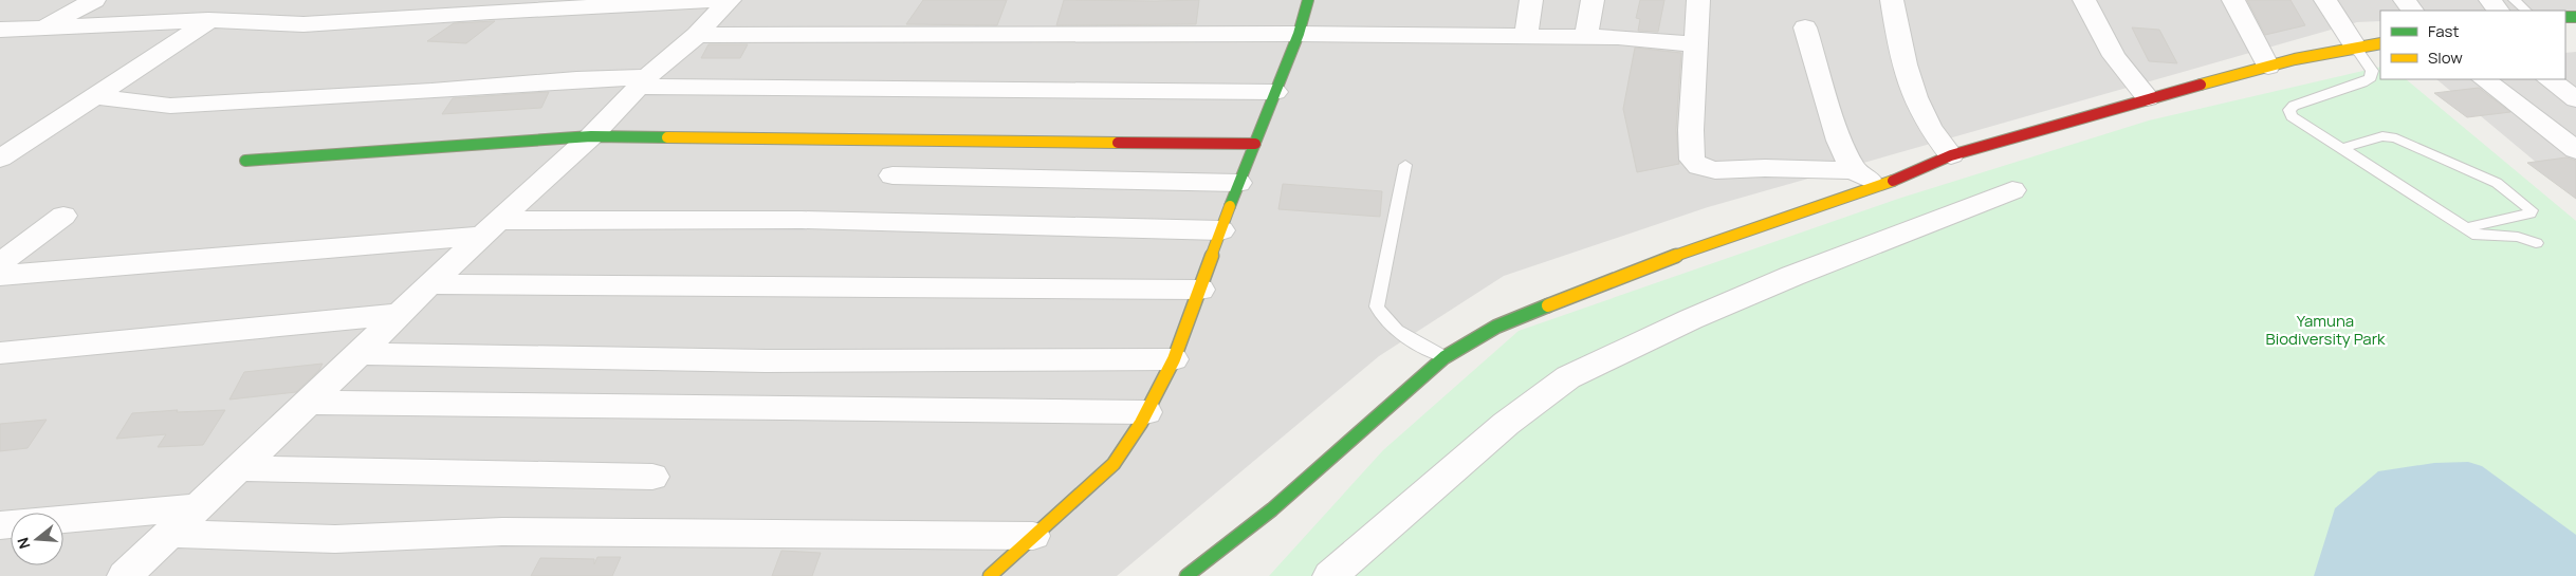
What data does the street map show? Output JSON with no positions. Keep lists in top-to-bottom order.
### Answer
{
  "parks": ["Yamuna Biodiversity Park"],
  "legend": ["Fast", "Slow"],
  "north": "left"
}
